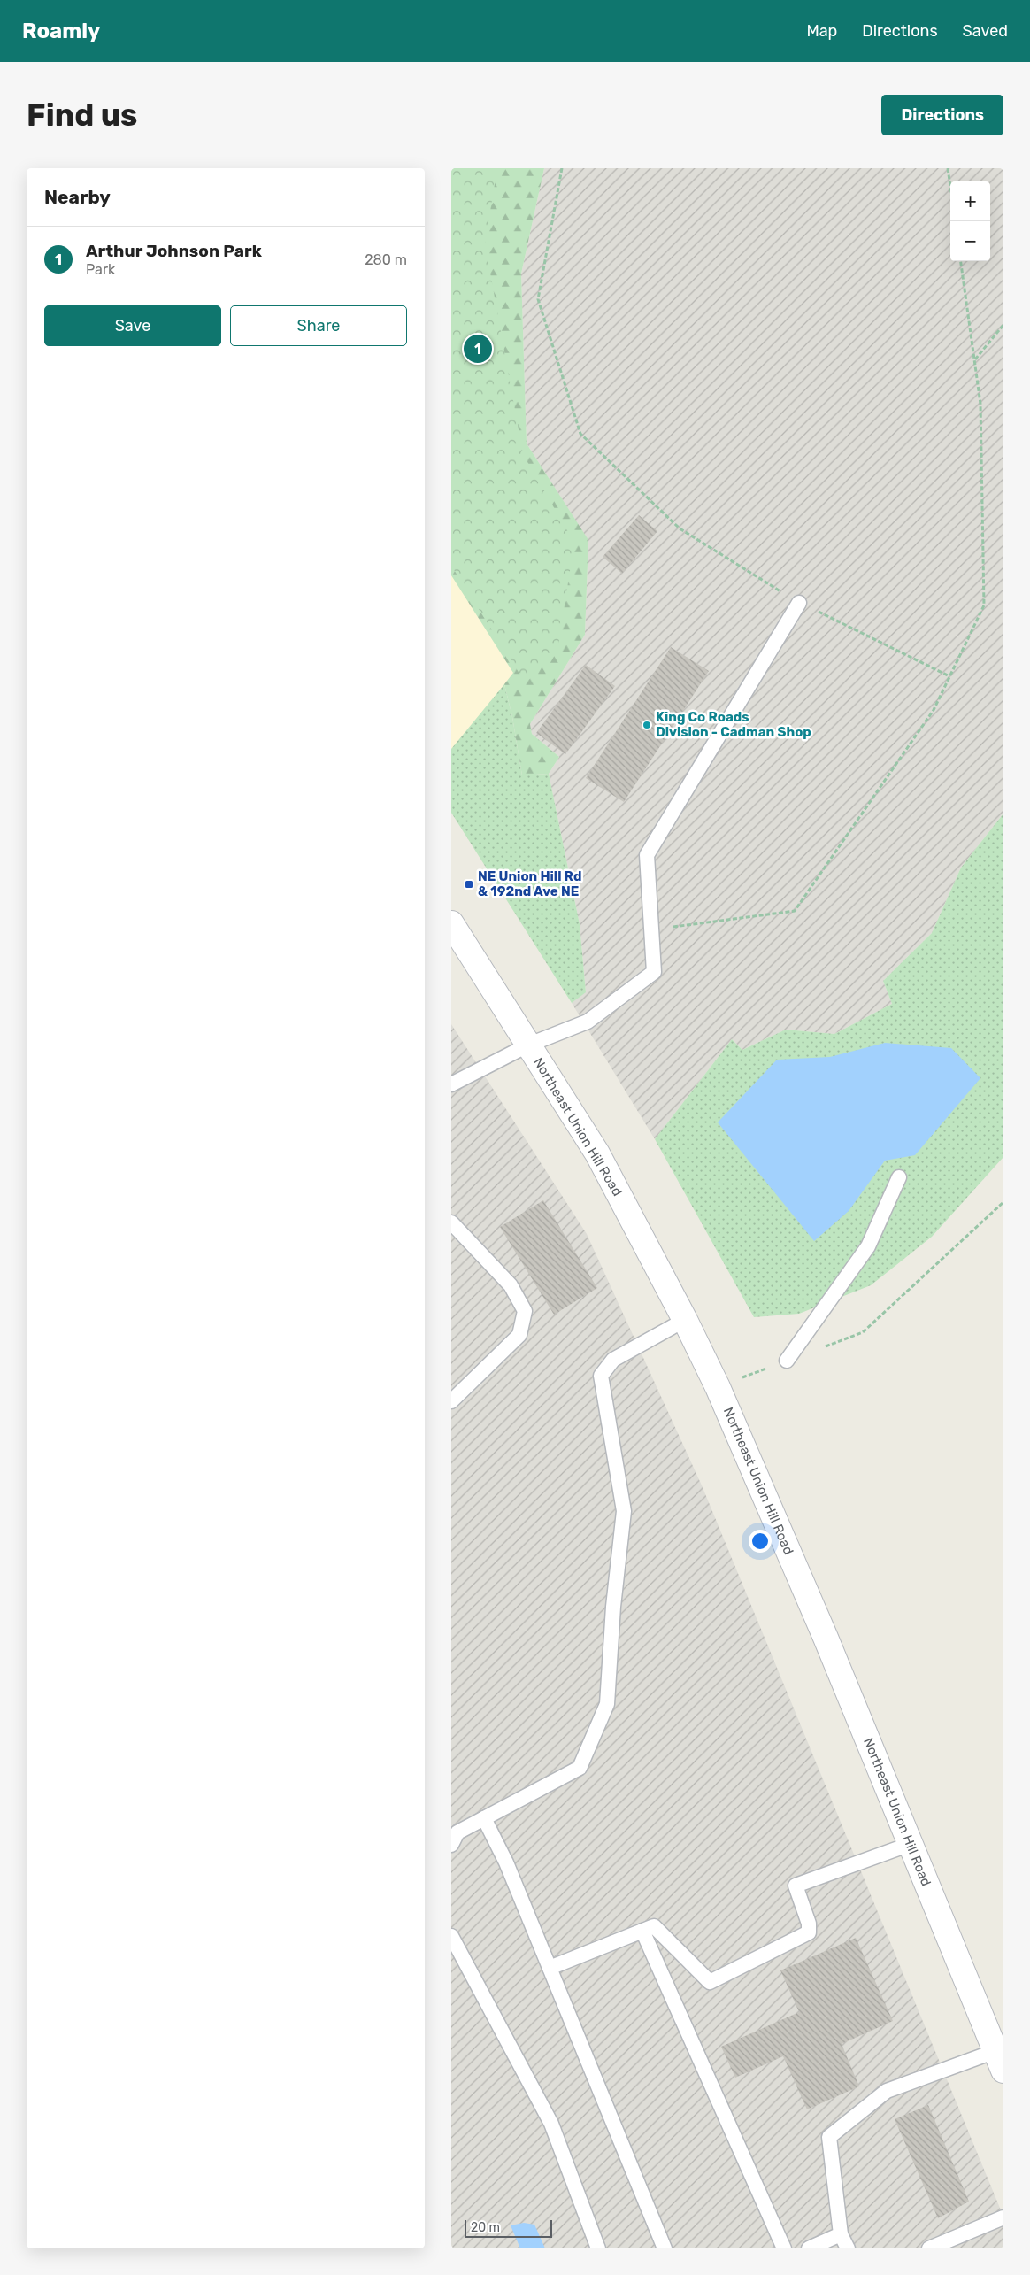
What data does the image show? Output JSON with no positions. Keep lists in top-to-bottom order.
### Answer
{
  "streets": {
    "main road": ["Northeast Union Hill Road"]
  },
  "places": {
    "other": ["King Co Roads Division - Cadman Shop"],
    "transit": ["NE Union Hill Rd & 192nd Ave NE"]
  },
  "scale_bar": "20 m",
  "page": {
    "header": "Roamly",
    "nav": ["Map", "Directions", "Saved"],
    "buttons": [
      "Directions",
      ["Save", "Share"]
    ],
    "title": "Find us",
    "heading": "Nearby",
    "map_buttons": ["+", "−"],
    "list": [
      {
        "mark": "1",
        "name": "Arthur Johnson Park",
        "note": "Park",
        "value": "280 m"
      }
    ],
    "pins": "1",
    "scale": "20 m"
  }
}
